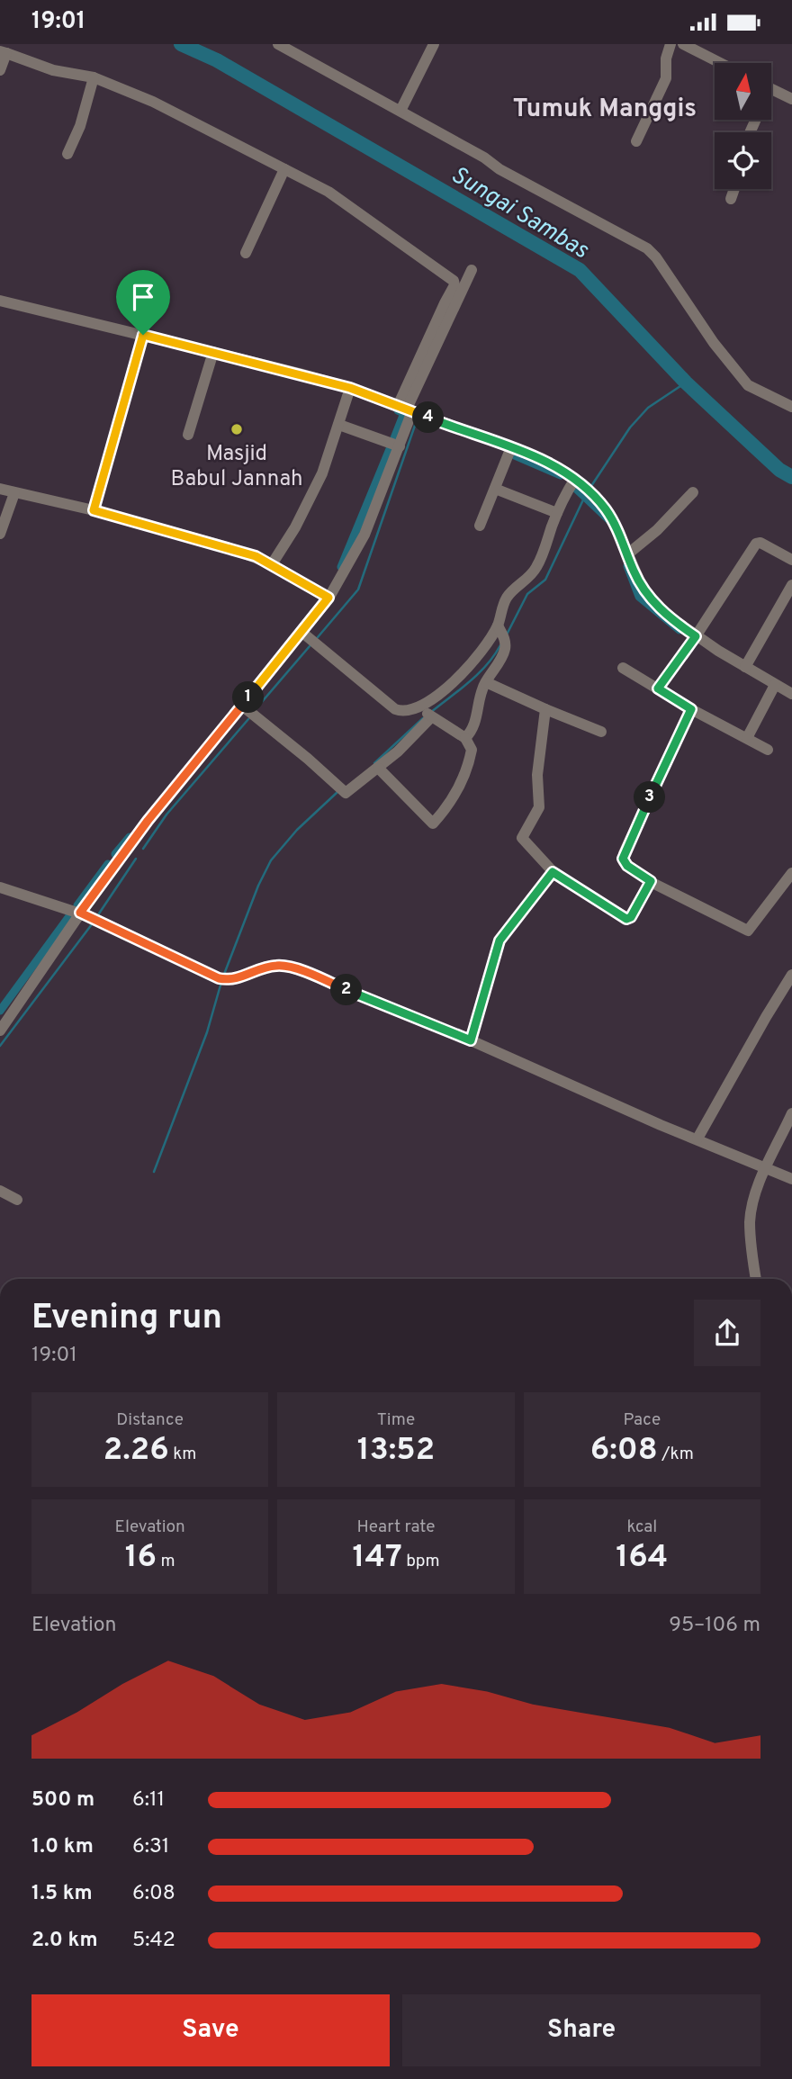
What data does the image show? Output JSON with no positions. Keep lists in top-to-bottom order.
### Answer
{
  "districts": ["Tumuk Manggis"],
  "water": ["Sungai Sambas"],
  "places": ["Masjid Babul Jannah"],
  "north": "top",
  "page": {
    "status": "19:01",
    "pins": [
      "4",
      "1",
      "3",
      "2"
    ],
    "heading": ["Evening run", "19:01"],
    "stats": [
      ["Distance", "2.26 km"],
      ["Time", "13:52"],
      ["Pace", "6:08 /km"],
      ["Elevation", "16 m"],
      ["Heart rate", "147 bpm"],
      ["kcal", "164"]
    ],
    "chart": ["Elevation", "95–106 m"],
    "list": [
      {
        "name": "500 m",
        "note": "6:11"
      },
      {
        "name": "1.0 km",
        "note": "6:31"
      },
      {
        "name": "1.5 km",
        "note": "6:08"
      },
      {
        "name": "2.0 km",
        "note": "5:42"
      }
    ],
    "buttons": ["Save", "Share"]
  }
}
